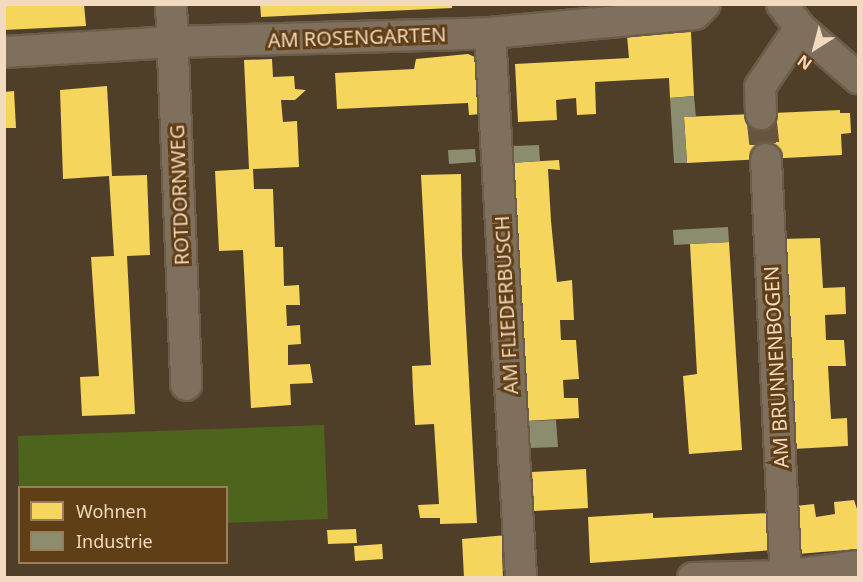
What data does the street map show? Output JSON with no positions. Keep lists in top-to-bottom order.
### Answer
{
  "streets": {
    "street": [
      "AM ROSENGARTEN",
      "ROTDORNWEG",
      "AM FLIEDERBUSCH",
      "AM BRUNNENBOGEN"
    ]
  },
  "crossings": [
    ["AM ROSENGARTEN", "ROTDORNWEG"],
    ["AM ROSENGARTEN", "AM FLIEDERBUSCH"]
  ],
  "legend": ["Wohnen", "Industrie"],
  "north": "bottom left"
}
